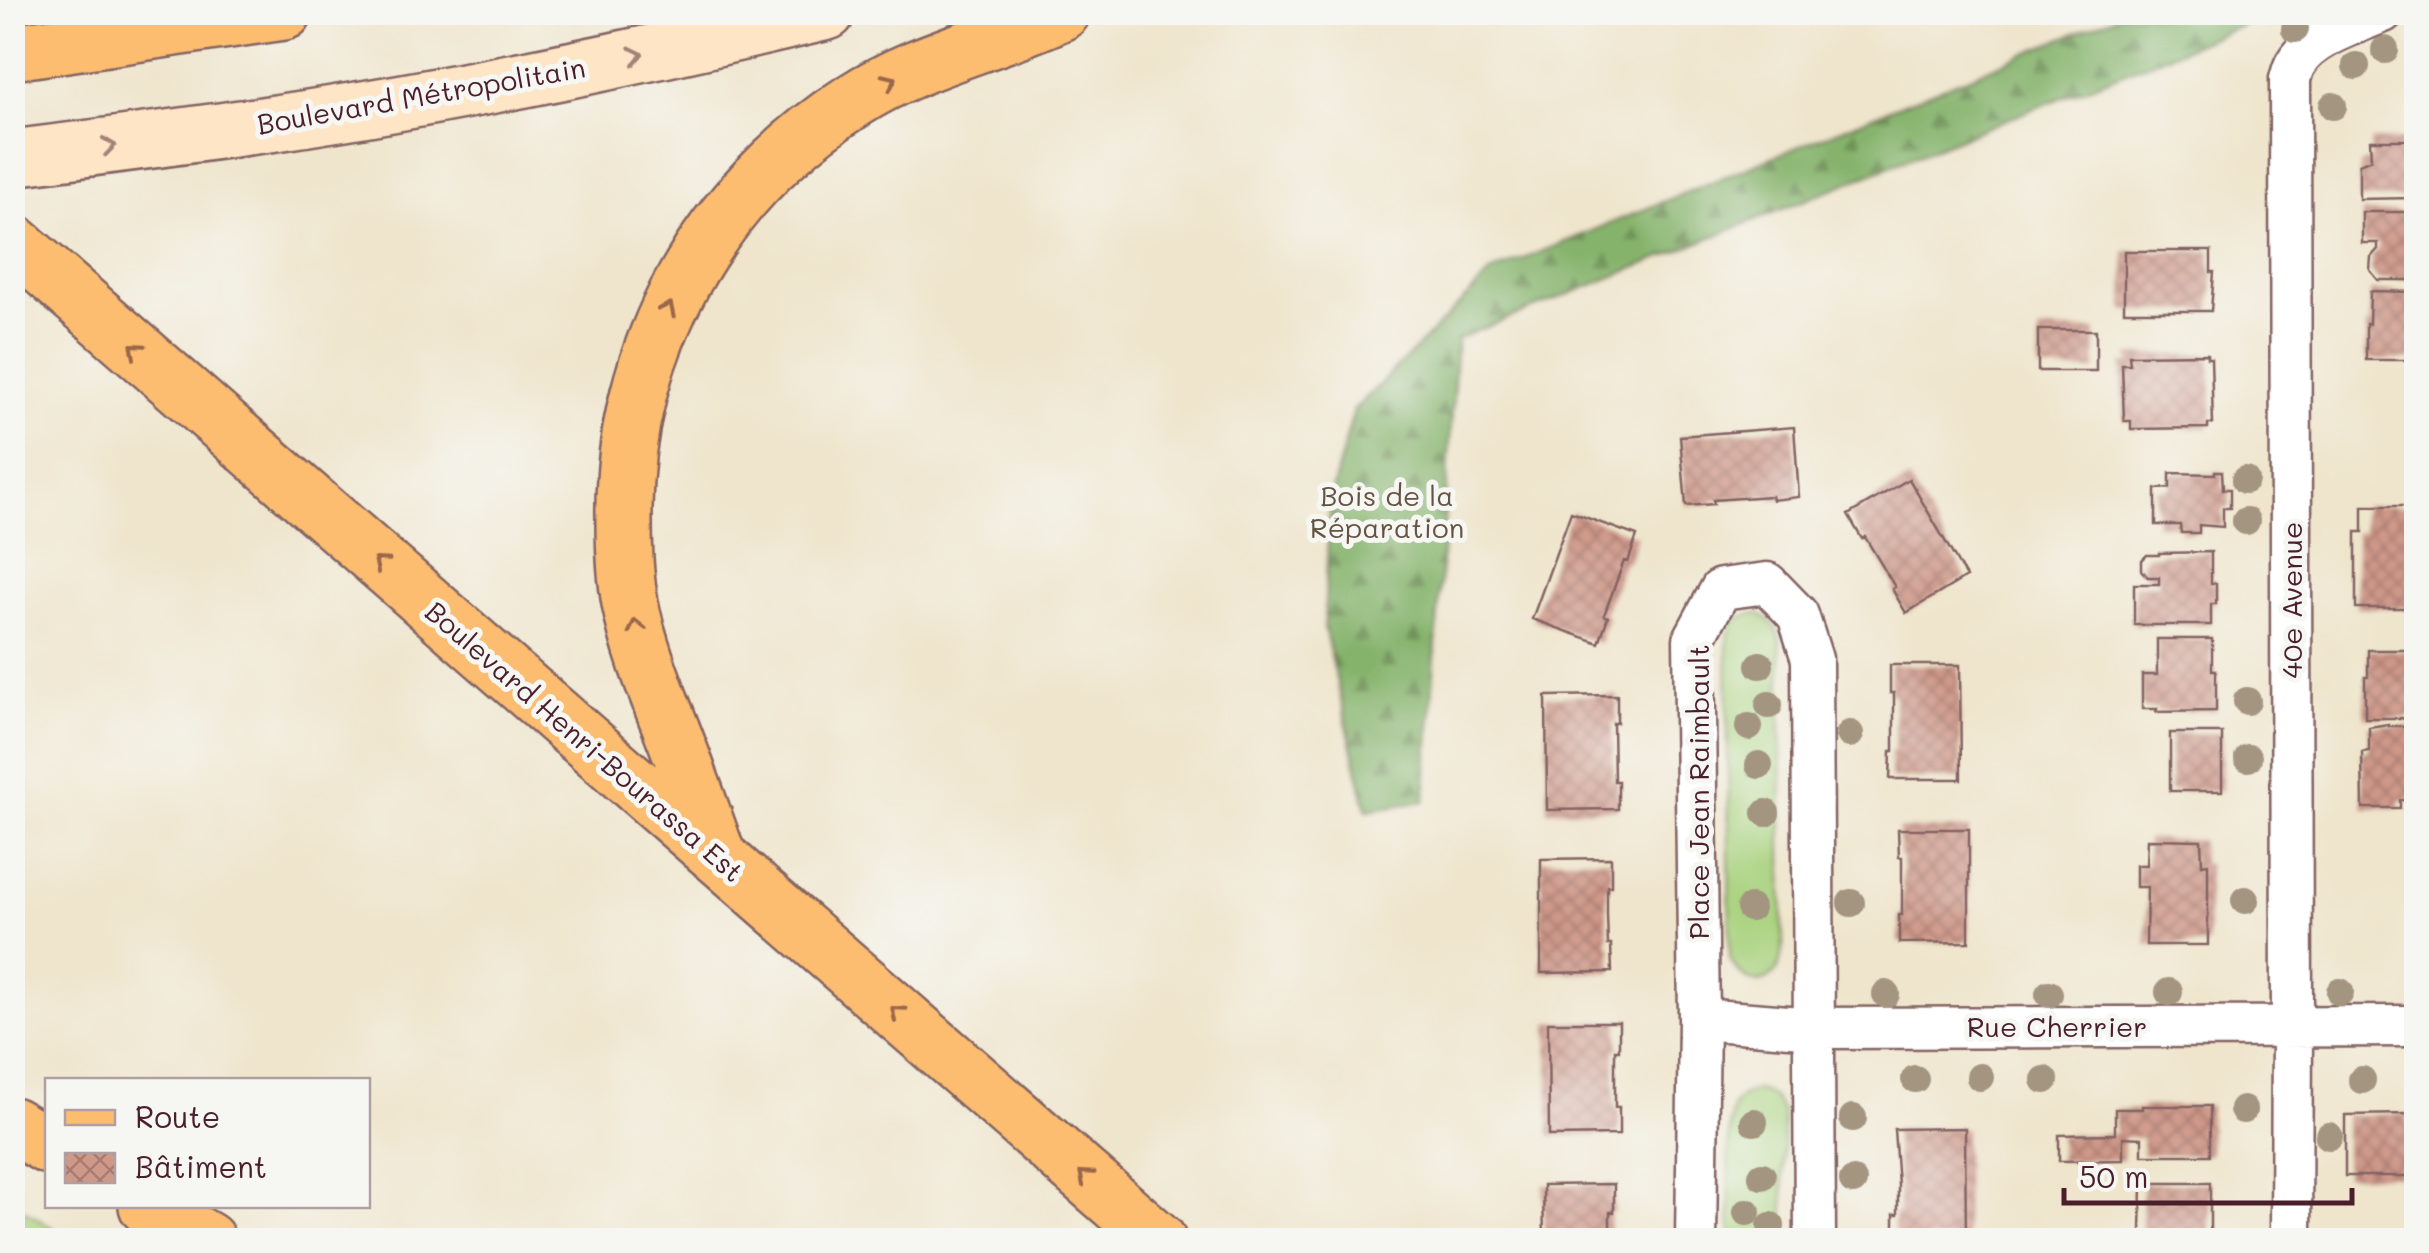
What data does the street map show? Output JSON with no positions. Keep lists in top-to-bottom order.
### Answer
{
  "streets": {
    "main road": ["Boulevard Métropolitain", "Boulevard Henri-Bourassa Est"],
    "street": ["40e Avenue", "Place Jean Raimbault", "Rue Cherrier"]
  },
  "crossings": [
    ["40e Avenue", "Rue Cherrier"],
    ["Place Jean Raimbault", "Rue Cherrier"]
  ],
  "one_way": ["Boulevard Henri-Bourassa Est"],
  "parks": ["Bois de la Réparation"],
  "legend": ["Route", "Bâtiment"],
  "scale_bar": "50 m"
}
